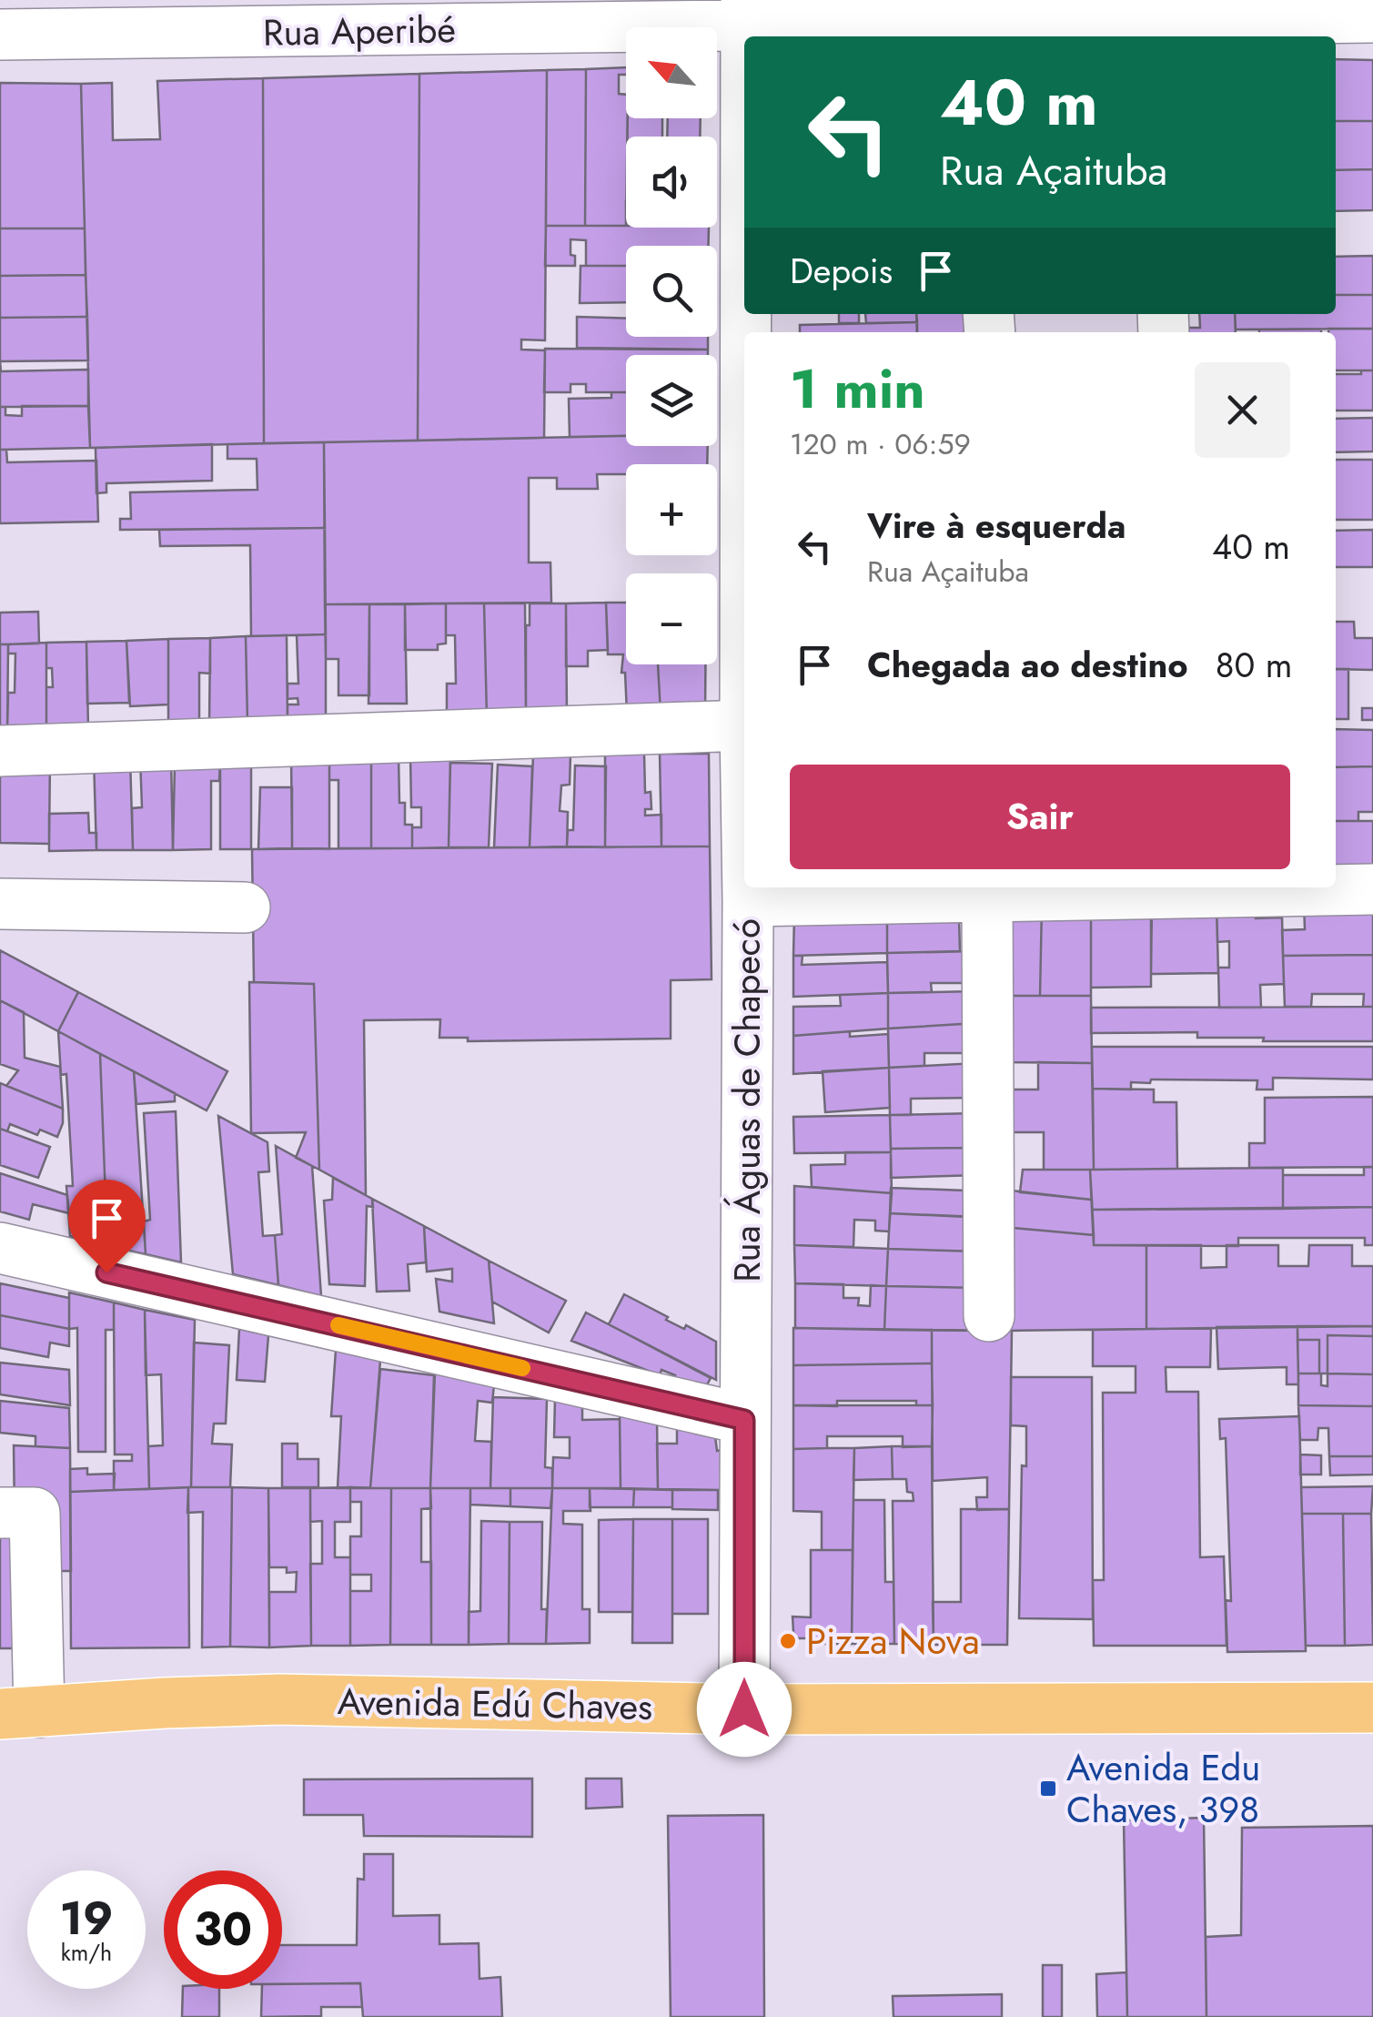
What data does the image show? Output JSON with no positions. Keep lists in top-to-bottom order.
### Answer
{
  "streets": {
    "main road": ["Avenida Edú Chaves"],
    "street": ["Rua Aperibé", "Rua Águas de Chapecó"]
  },
  "crossings": [
    ["Rua Aperibé", "Rua Águas de Chapecó"],
    ["Rua Águas de Chapecó", "Avenida Edú Chaves"]
  ],
  "places": {
    "other": ["Pizza Nova"],
    "transit": ["Avenida Edu Chaves, 398"]
  },
  "north": "top left",
  "page": {
    "map_buttons": ["+", "−"],
    "turn": ["40 m", "Rua Açaituba"],
    "then": "Depois",
    "heading": ["1 min", "120 m · 06:59"],
    "list": [
      {
        "name": "Vire à esquerda",
        "note": "Rua Açaituba",
        "value": "40 m"
      },
      {
        "name": "Chegada ao destino",
        "value": "80 m"
      }
    ],
    "buttons": "Sair",
    "speed": "19 km/h",
    "limit": "30"
  }
}
